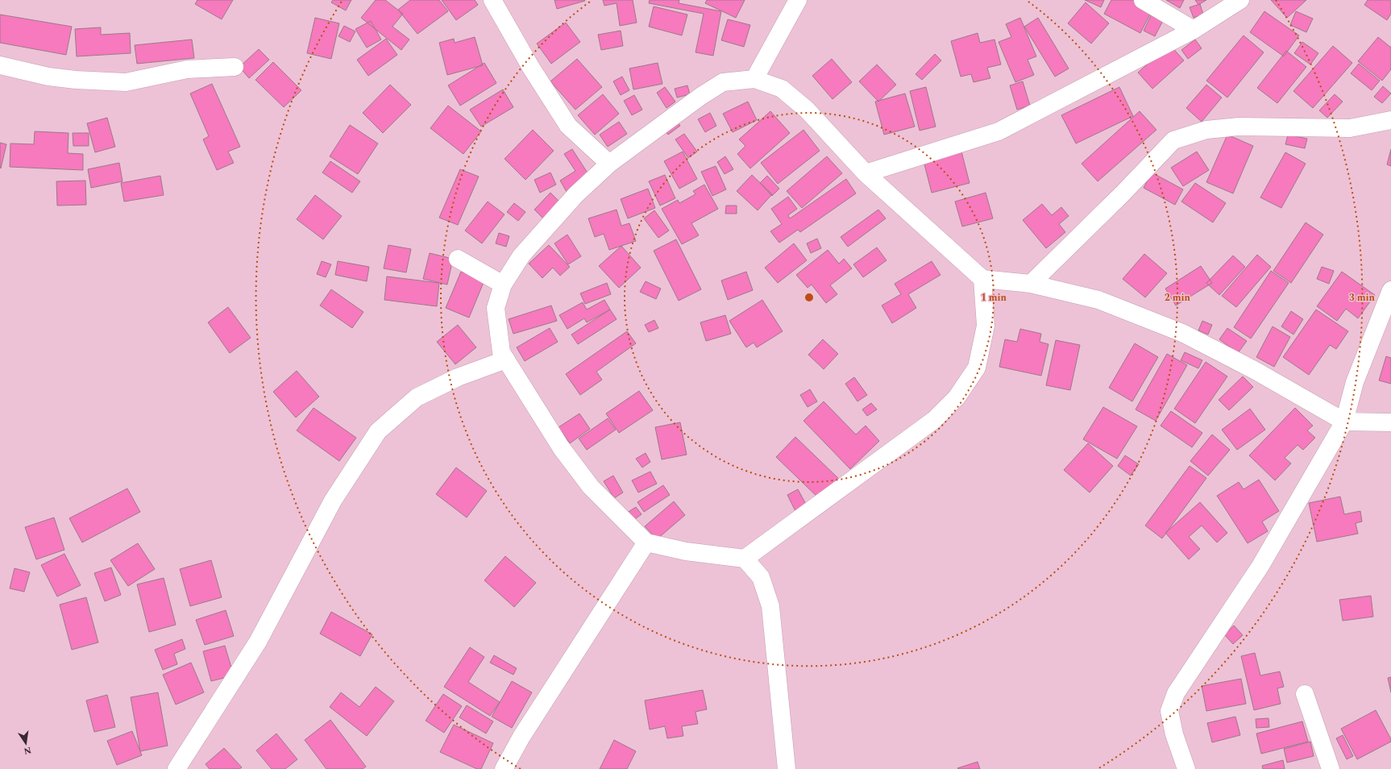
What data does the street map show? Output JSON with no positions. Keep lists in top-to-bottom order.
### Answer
{
  "north": "bottom",
  "rings": ["1 min", "2 min", "3 min"]
}
